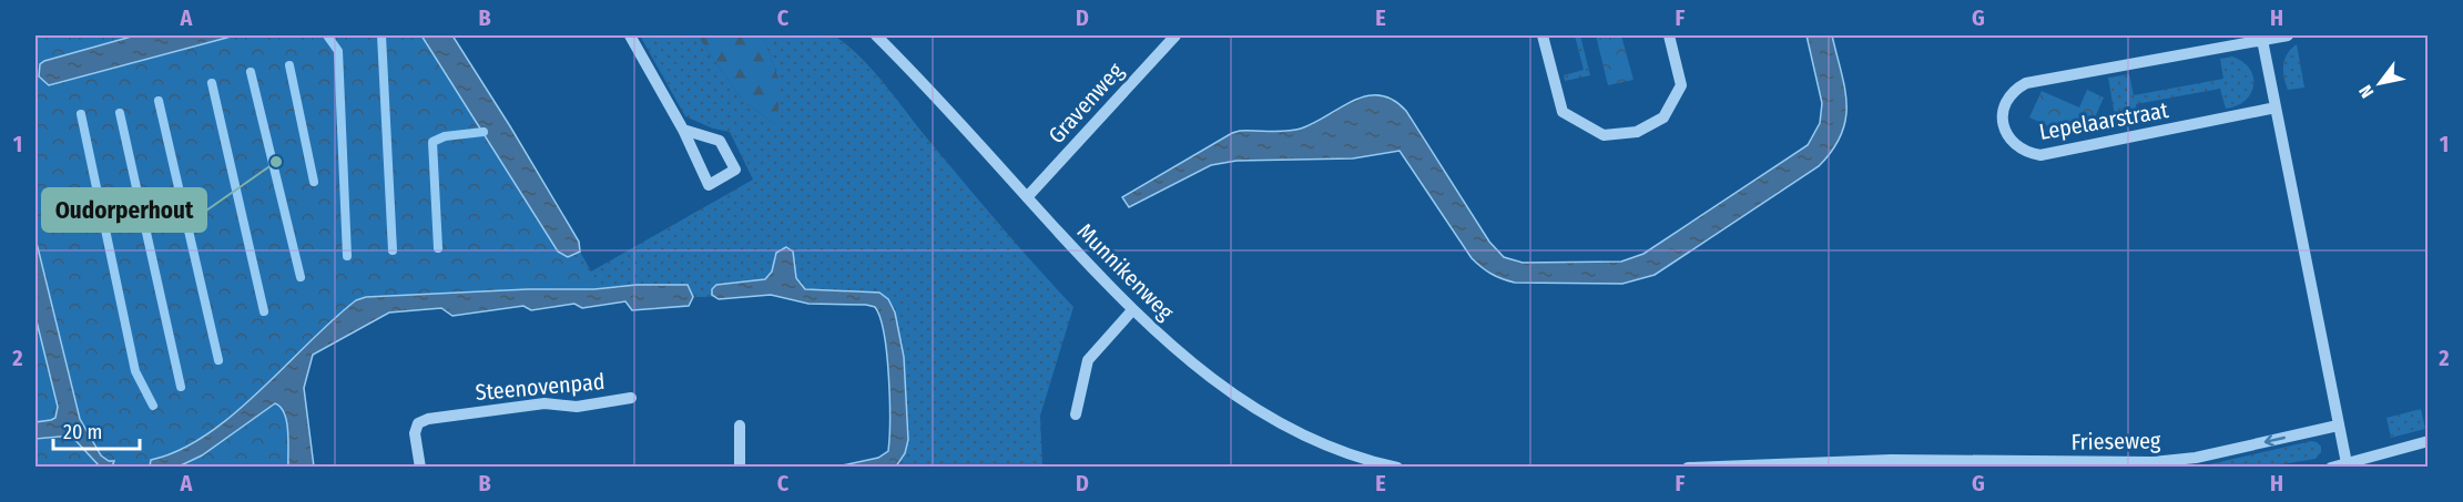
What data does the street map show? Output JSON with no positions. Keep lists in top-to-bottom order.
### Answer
{
  "streets": {
    "street": [
      "Gravenweg",
      "Lepelaarstraat",
      "Munnikenweg",
      "Steenovenpad",
      "Frieseweg"
    ]
  },
  "crossings": [
    ["Gravenweg", "Munnikenweg"]
  ],
  "one_way": ["Frieseweg"],
  "places": ["Oudorperhout"],
  "scale_bar": "20 m",
  "north": "bottom left",
  "grid": {
    "columns": [
      "A",
      "B",
      "C",
      "D",
      "E",
      "F",
      "G",
      "H"
    ],
    "rows": ["1", "2"]
  }
}
